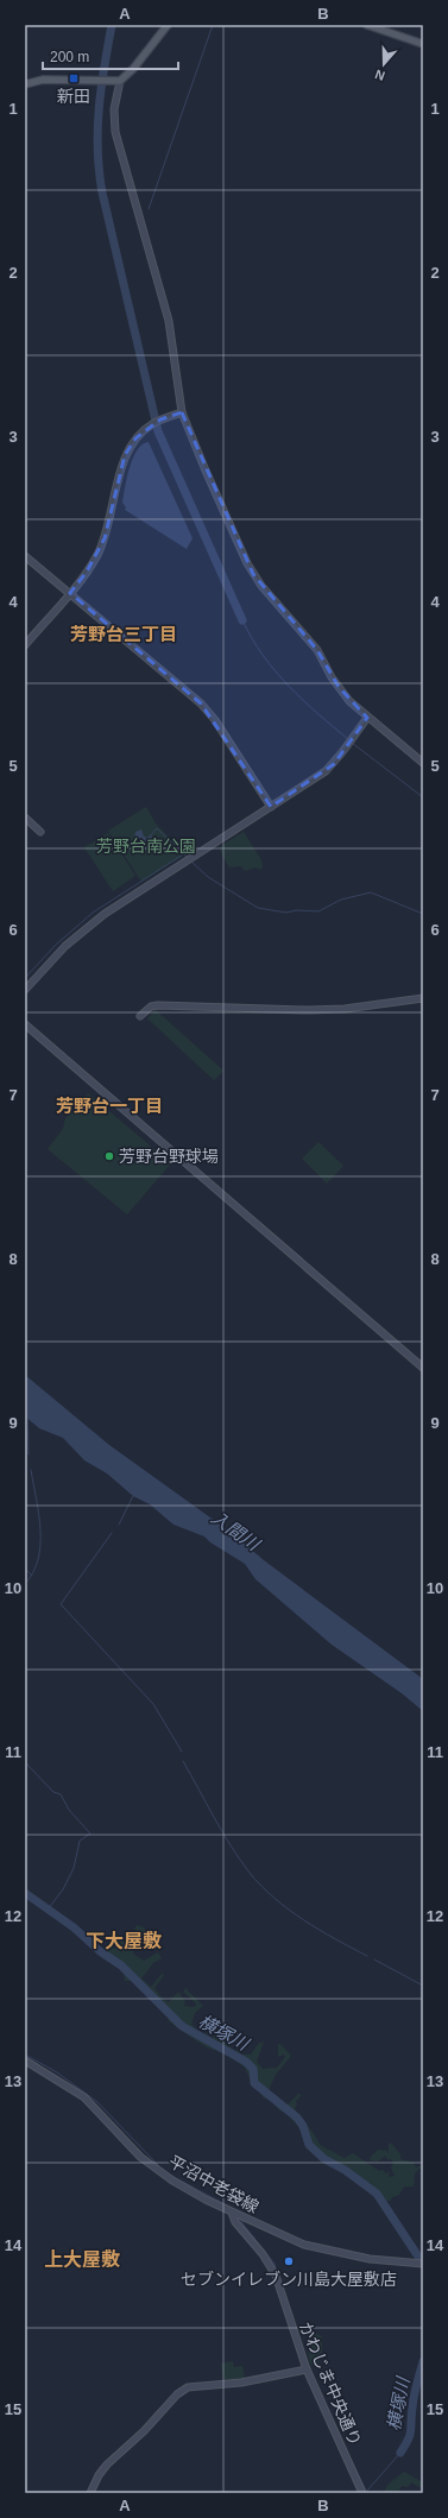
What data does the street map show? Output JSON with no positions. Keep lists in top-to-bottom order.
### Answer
{
  "streets": {
    "street": ["平沼中老袋線", "かわじま中央通り"]
  },
  "crossings": [
    ["平沼中老袋線", "かわじま中央通り"]
  ],
  "districts": [
    "芳野台三丁目",
    "芳野台一丁目",
    "下大屋敷",
    "上大屋敷"
  ],
  "water": ["入間川", "横塚川"],
  "parks": ["芳野台南公園"],
  "places": {
    "transit": ["新田"],
    "other": ["芳野台野球場", "セブンイレブン川島大屋敷店"]
  },
  "scale_bar": "200 m",
  "north": "bottom",
  "grid": {
    "columns": ["A", "B"],
    "rows": [
      "1",
      "2",
      "3",
      "4",
      "5",
      "6",
      "7",
      "8",
      "9",
      "10",
      "11",
      "12",
      "13",
      "14",
      "15"
    ]
  }
}
